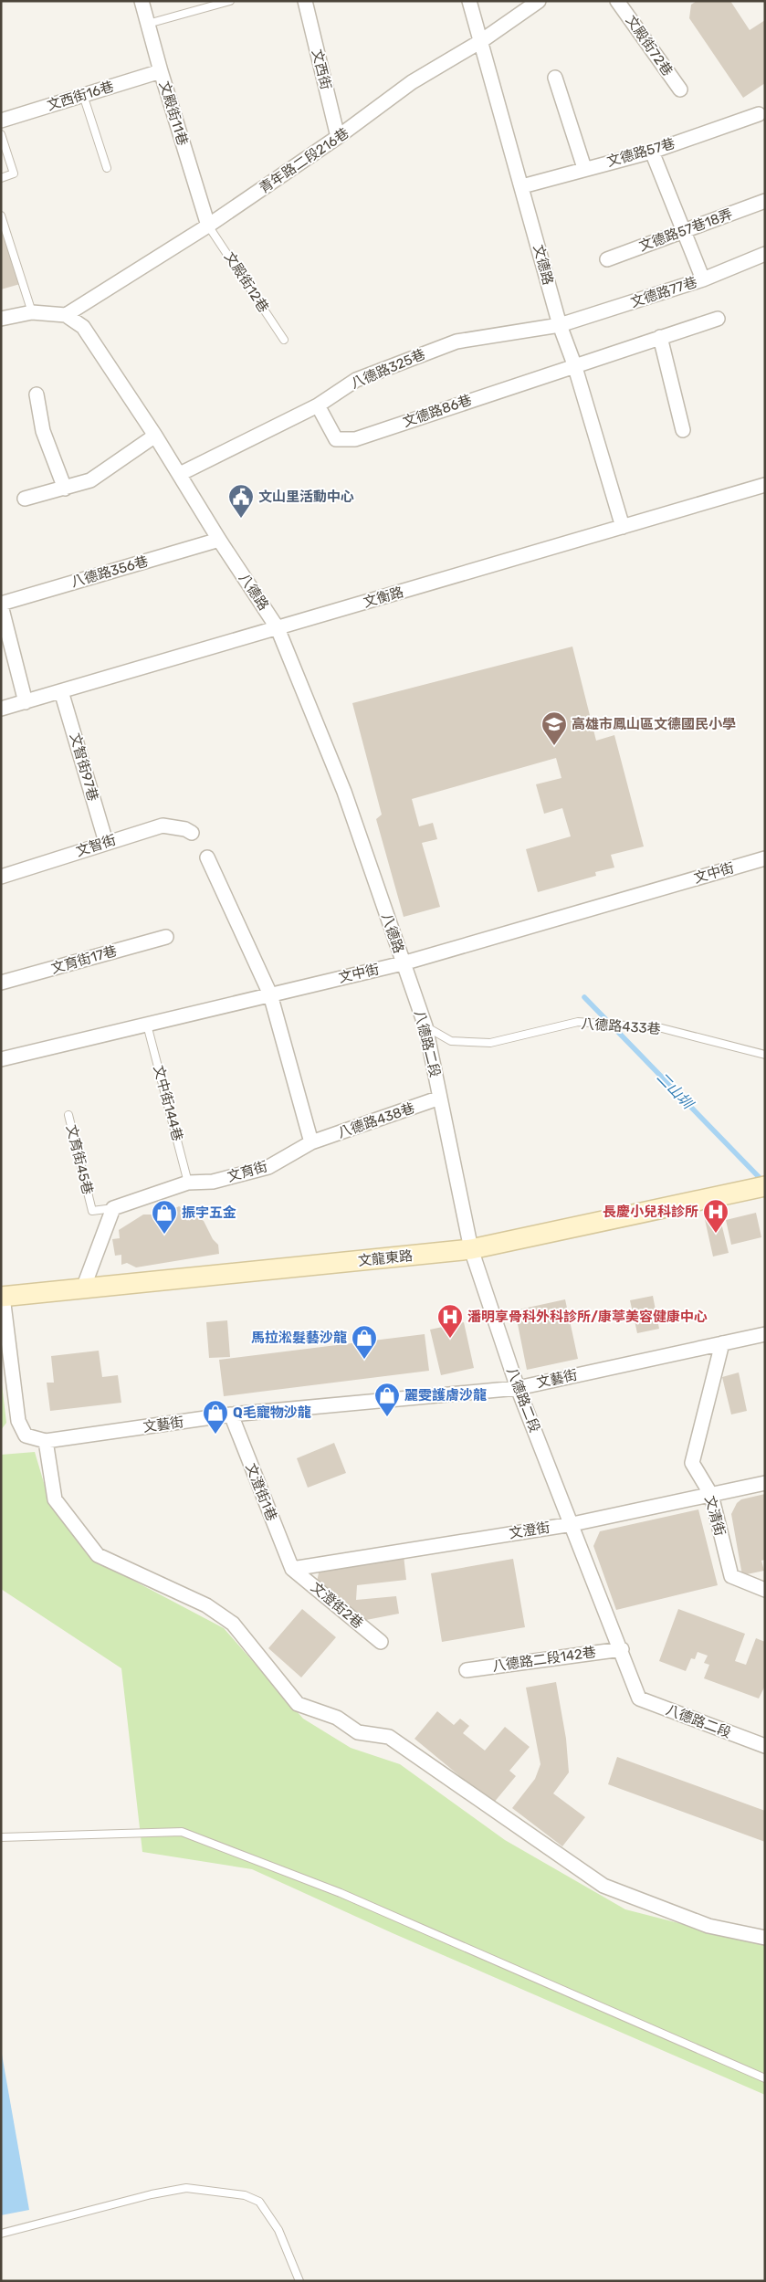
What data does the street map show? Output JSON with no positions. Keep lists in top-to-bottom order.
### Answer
{
  "streets": {
    "street": [
      "文殿街72巷",
      "文西街",
      "文西街16巷",
      "文殿街11巷",
      "文德路57巷",
      "青年路二段216巷",
      "文德路57巷18弄",
      "文德路",
      "文德路77巷",
      "八德路325巷",
      "文德路86巷",
      "八德路356巷",
      "八德路",
      "文衡路",
      "文智街97巷",
      "文智街",
      "文中街",
      "文育街17巷",
      "八德路二段",
      "八德路438巷",
      "文育街",
      "文龍東路",
      "文藝街",
      "文澄街1巷",
      "文清街",
      "文澄街",
      "文澄街2巷",
      "八德路二段142巷"
    ],
    "lane": [
      "文殿街12巷",
      "八德路433巷",
      "文中街144巷",
      "文育街45巷"
    ]
  },
  "crossings": [
    ["文西街", "青年路二段216巷"],
    ["文西街16巷", "文殿街11巷"],
    ["文殿街11巷", "青年路二段216巷"],
    ["文殿街11巷", "文殿街12巷"],
    ["文德路57巷", "文德路"],
    ["青年路二段216巷", "文德路"],
    ["青年路二段216巷", "文殿街12巷"],
    ["青年路二段216巷", "八德路"],
    ["文德路", "文德路77巷"],
    ["文德路", "八德路325巷"],
    ["文德路", "文德路86巷"],
    ["文德路", "文衡路"],
    ["文德路77巷", "八德路325巷"],
    ["八德路325巷", "文德路86巷"],
    ["八德路325巷", "八德路"],
    ["八德路356巷", "八德路"],
    ["八德路", "文衡路"],
    ["八德路", "文中街"],
    ["八德路", "八德路二段"],
    ["文衡路", "文智街97巷"],
    ["文智街97巷", "文智街"],
    ["文中街", "八德路二段"],
    ["文中街", "文中街144巷"],
    ["八德路433巷", "八德路二段"],
    ["八德路二段", "八德路438巷"],
    ["八德路二段", "文龍東路"],
    ["八德路二段", "文藝街"],
    ["八德路二段", "文澄街"],
    ["八德路二段", "八德路二段142巷"],
    ["文中街144巷", "文育街"],
    ["八德路438巷", "文育街"],
    ["文育街45巷", "文育街"],
    ["文龍東路", "文藝街"],
    ["文藝街", "文澄街1巷"],
    ["文藝街", "文清街"],
    ["文澄街1巷", "文澄街"],
    ["文澄街1巷", "文澄街2巷"],
    ["文清街", "文澄街"],
    ["文澄街", "文澄街2巷"]
  ],
  "water": ["二山圳"],
  "places": {
    "public building": ["文山里活動中心"],
    "school or university": ["高雄市鳳山區文德國民小學"],
    "hospital": ["長慶小兒科診所", "潘明享骨科外科診所/康葶美容健康中心"],
    "shop": [
      "振宇五金",
      "馬拉淞髮藝沙龍",
      "麗雯護膚沙龍",
      "Q毛寵物沙龍"
    ]
  }
}
